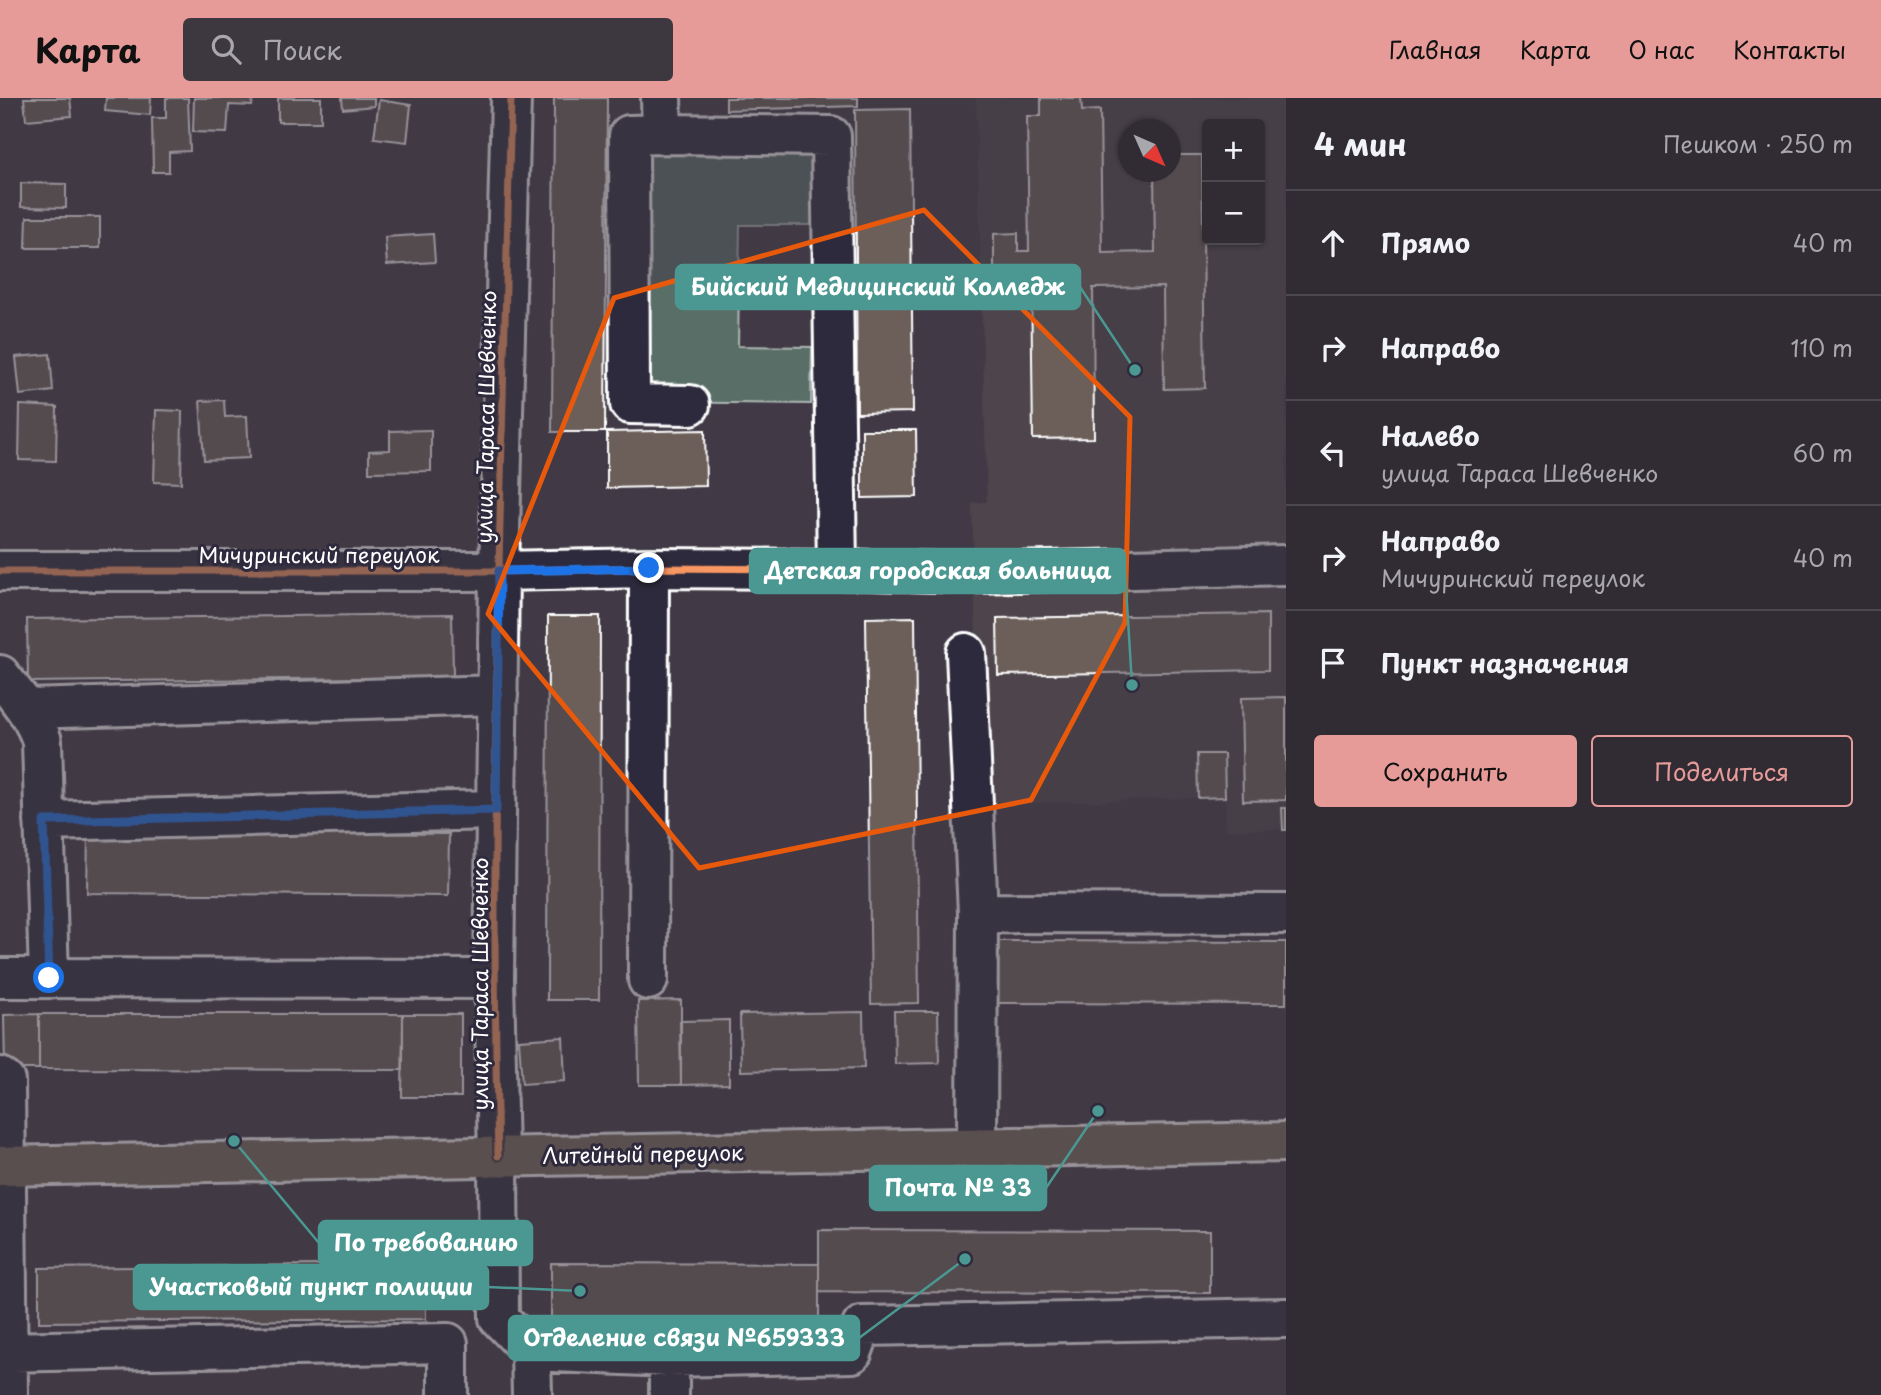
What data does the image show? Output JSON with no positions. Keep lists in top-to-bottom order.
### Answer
{
  "streets": {
    "main road": ["Литейный переулок"],
    "street": ["улица Тараса Шевченко", "Мичуринский переулок"]
  },
  "crossings": [
    ["улица Тараса Шевченко", "Мичуринский переулок"],
    ["улица Тараса Шевченко", "Литейный переулок"]
  ],
  "places": [
    "Бийский Медицинский Колледж",
    "Детская городская больница",
    "Почта № 33",
    "По требованию",
    "Отделение связи №659333",
    "Участковый пункт полиции"
  ],
  "north": "bottom right",
  "page": {
    "header": "Карта",
    "search": "Поиск",
    "nav": [
      "Главная",
      "Карта",
      "О нас",
      "Контакты"
    ],
    "heading": ["4 мин", "Пешком · 250 m"],
    "map_buttons": ["+", "−"],
    "list": [
      ["Прямо", "40 m"],
      ["Направо", "110 m"],
      ["Налево", "улица Тараса Шевченко", "60 m"],
      ["Направо", "Мичуринский переулок", "40 m"],
      "Пункт назначения"
    ],
    "buttons": ["Сохранить", "Поделиться"]
  }
}
